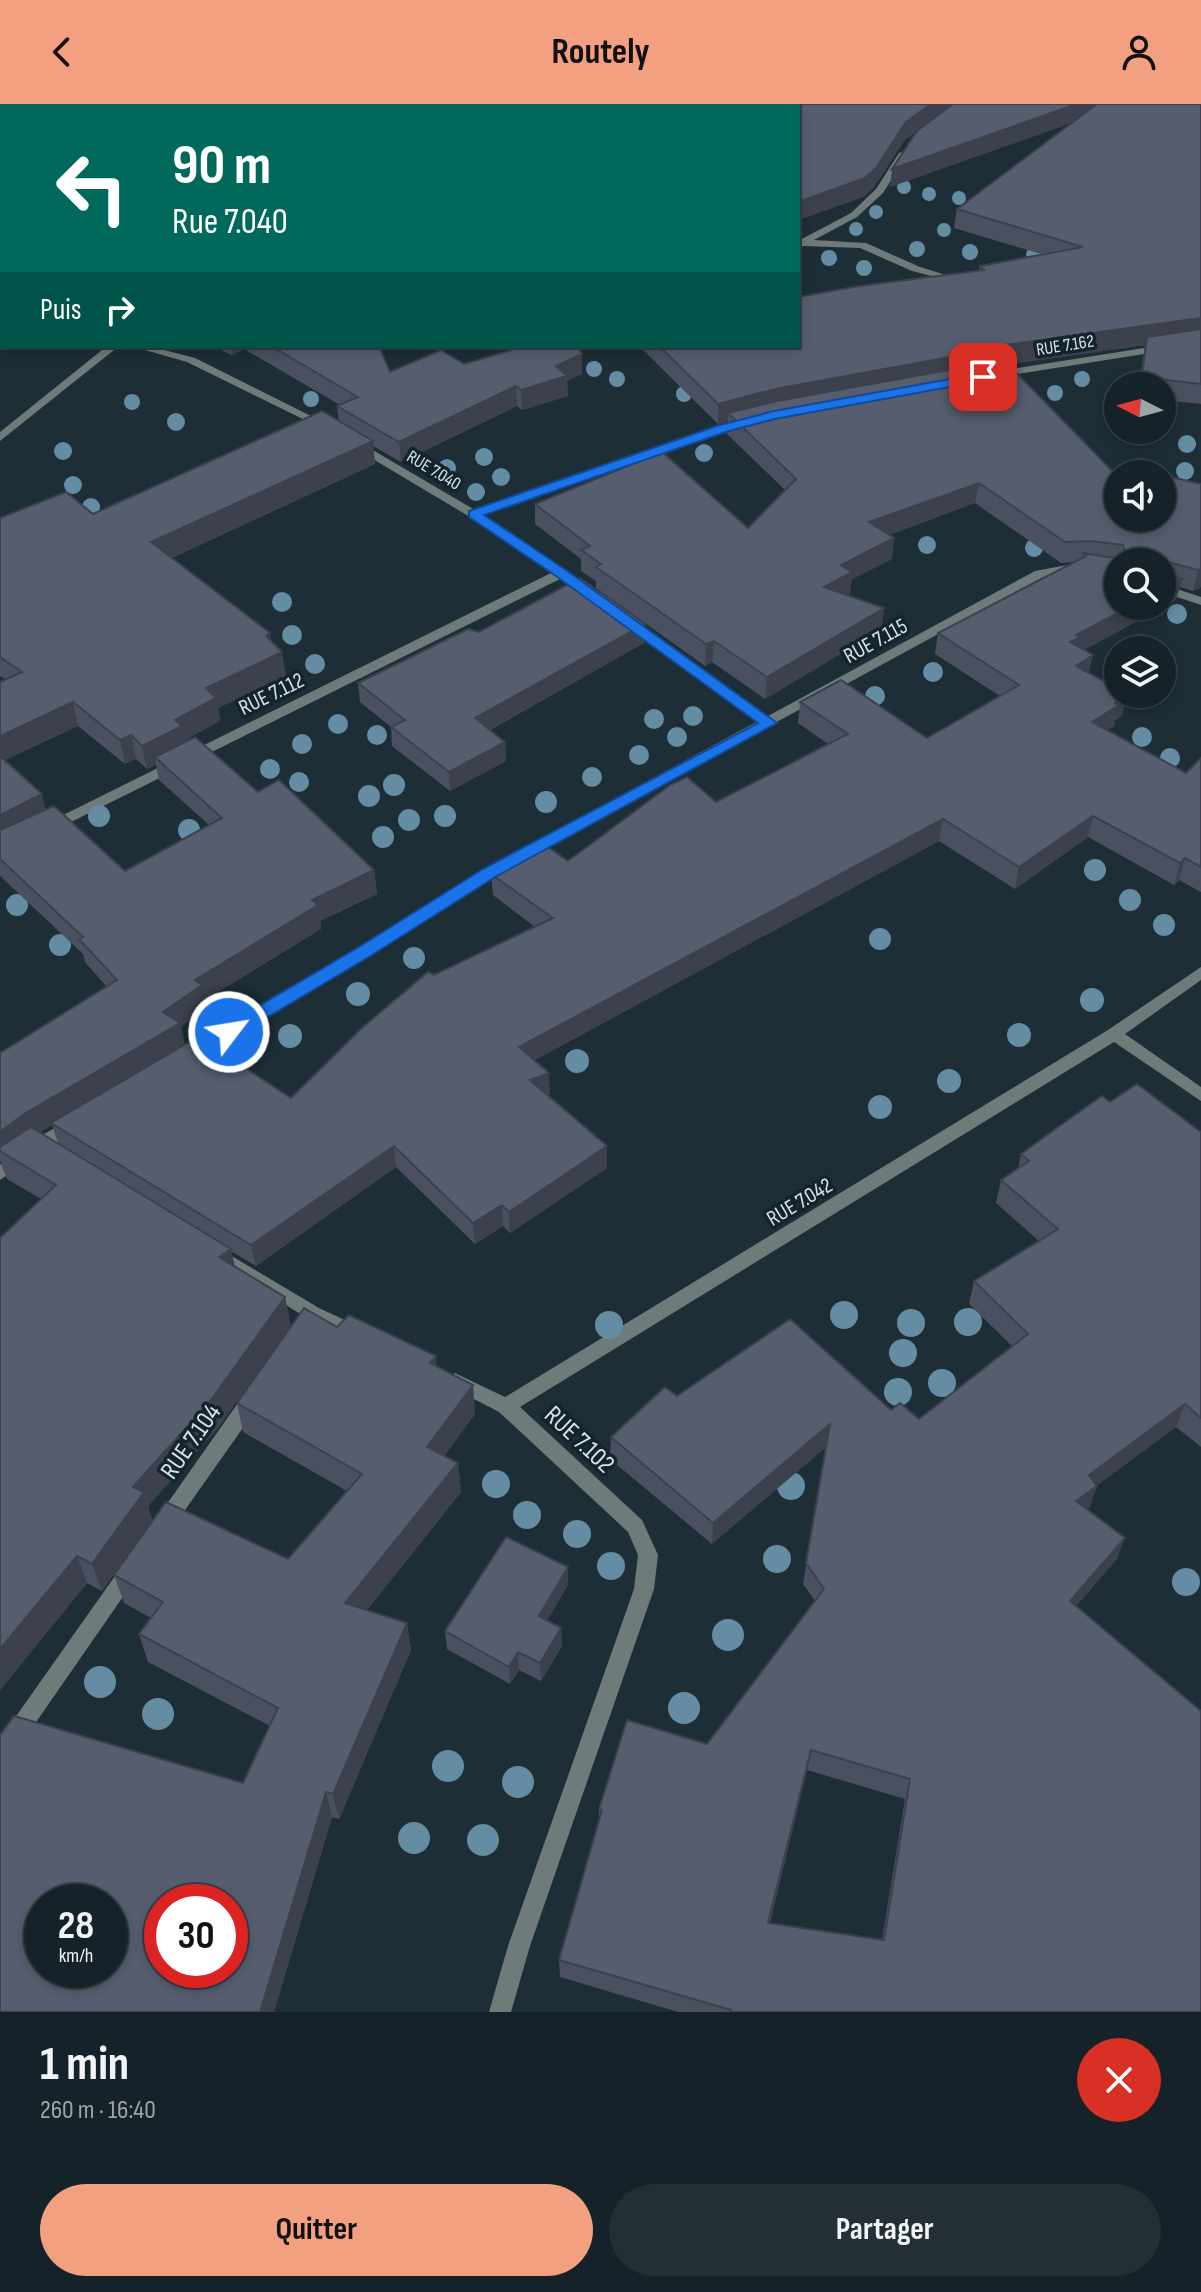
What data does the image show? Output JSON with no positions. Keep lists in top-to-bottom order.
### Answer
{
  "streets": {
    "street": [
      "RUE 7.162",
      "RUE 7.040",
      "RUE 7.115",
      "RUE 7.112",
      "RUE 7.042",
      "RUE 7.102",
      "RUE 7.104"
    ]
  },
  "crossings": [
    ["RUE 7.040", "RUE 7.112"],
    ["RUE 7.042", "RUE 7.102"]
  ],
  "north": "left",
  "page": {
    "header": "Routely",
    "turn": ["90 m", "Rue 7.040"],
    "then": "Puis",
    "speed": "28 km/h",
    "limit": "30",
    "heading": ["1 min", "260 m · 16:40"],
    "buttons": ["Quitter", "Partager"]
  }
}
